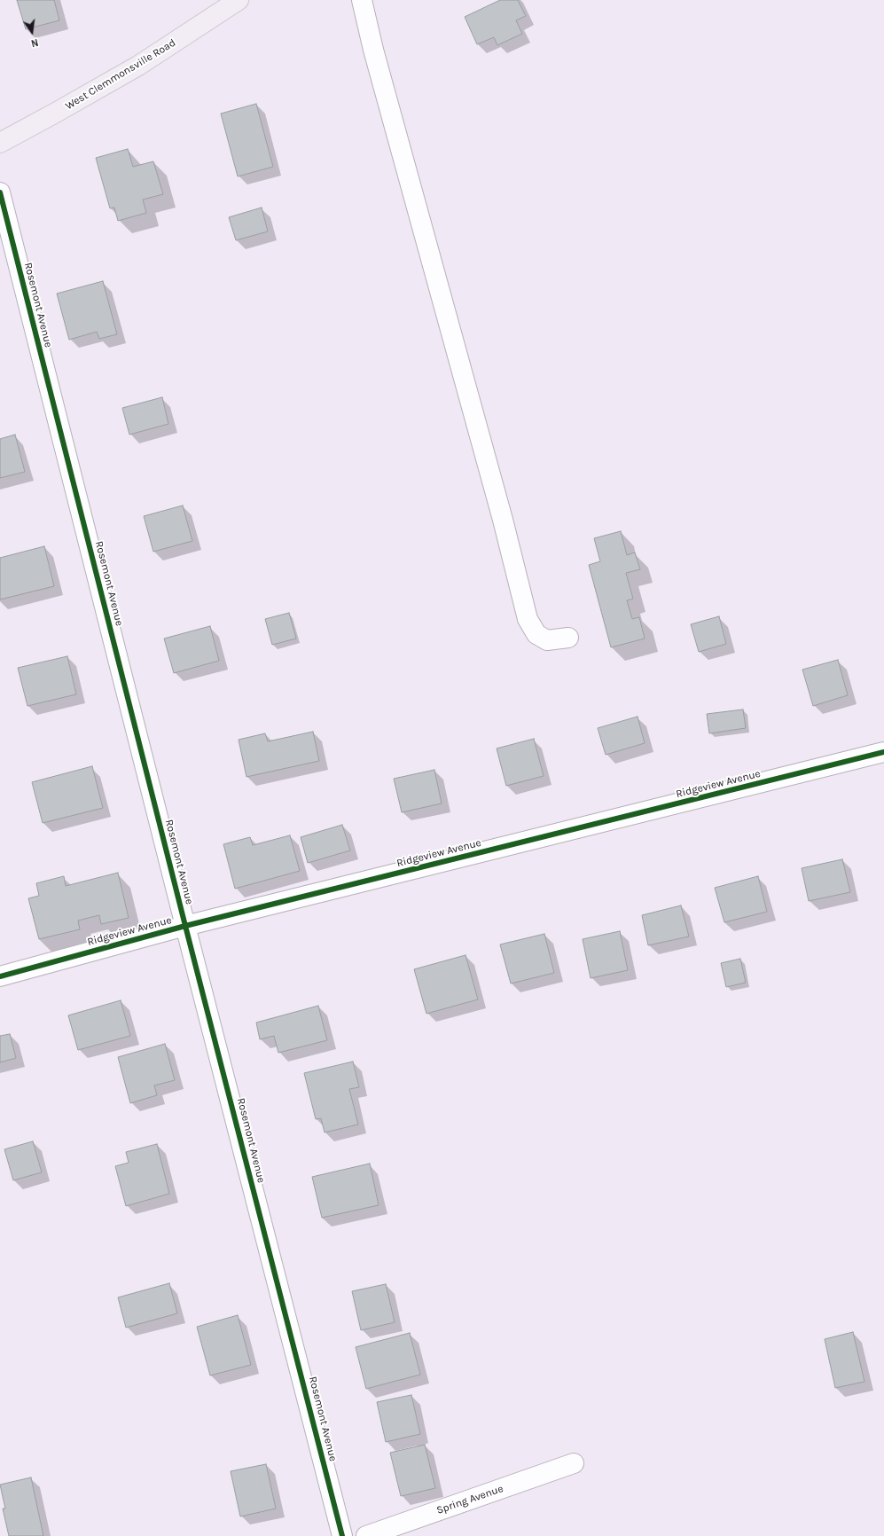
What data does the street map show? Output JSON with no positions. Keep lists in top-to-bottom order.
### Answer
{
  "streets": {
    "main road": ["West Clemmonsville Road"],
    "street": ["Rosemont Avenue", "Ridgeview Avenue", "Spring Avenue"]
  },
  "crossings": [
    ["Rosemont Avenue", "Ridgeview Avenue"]
  ],
  "north": "bottom"
}
